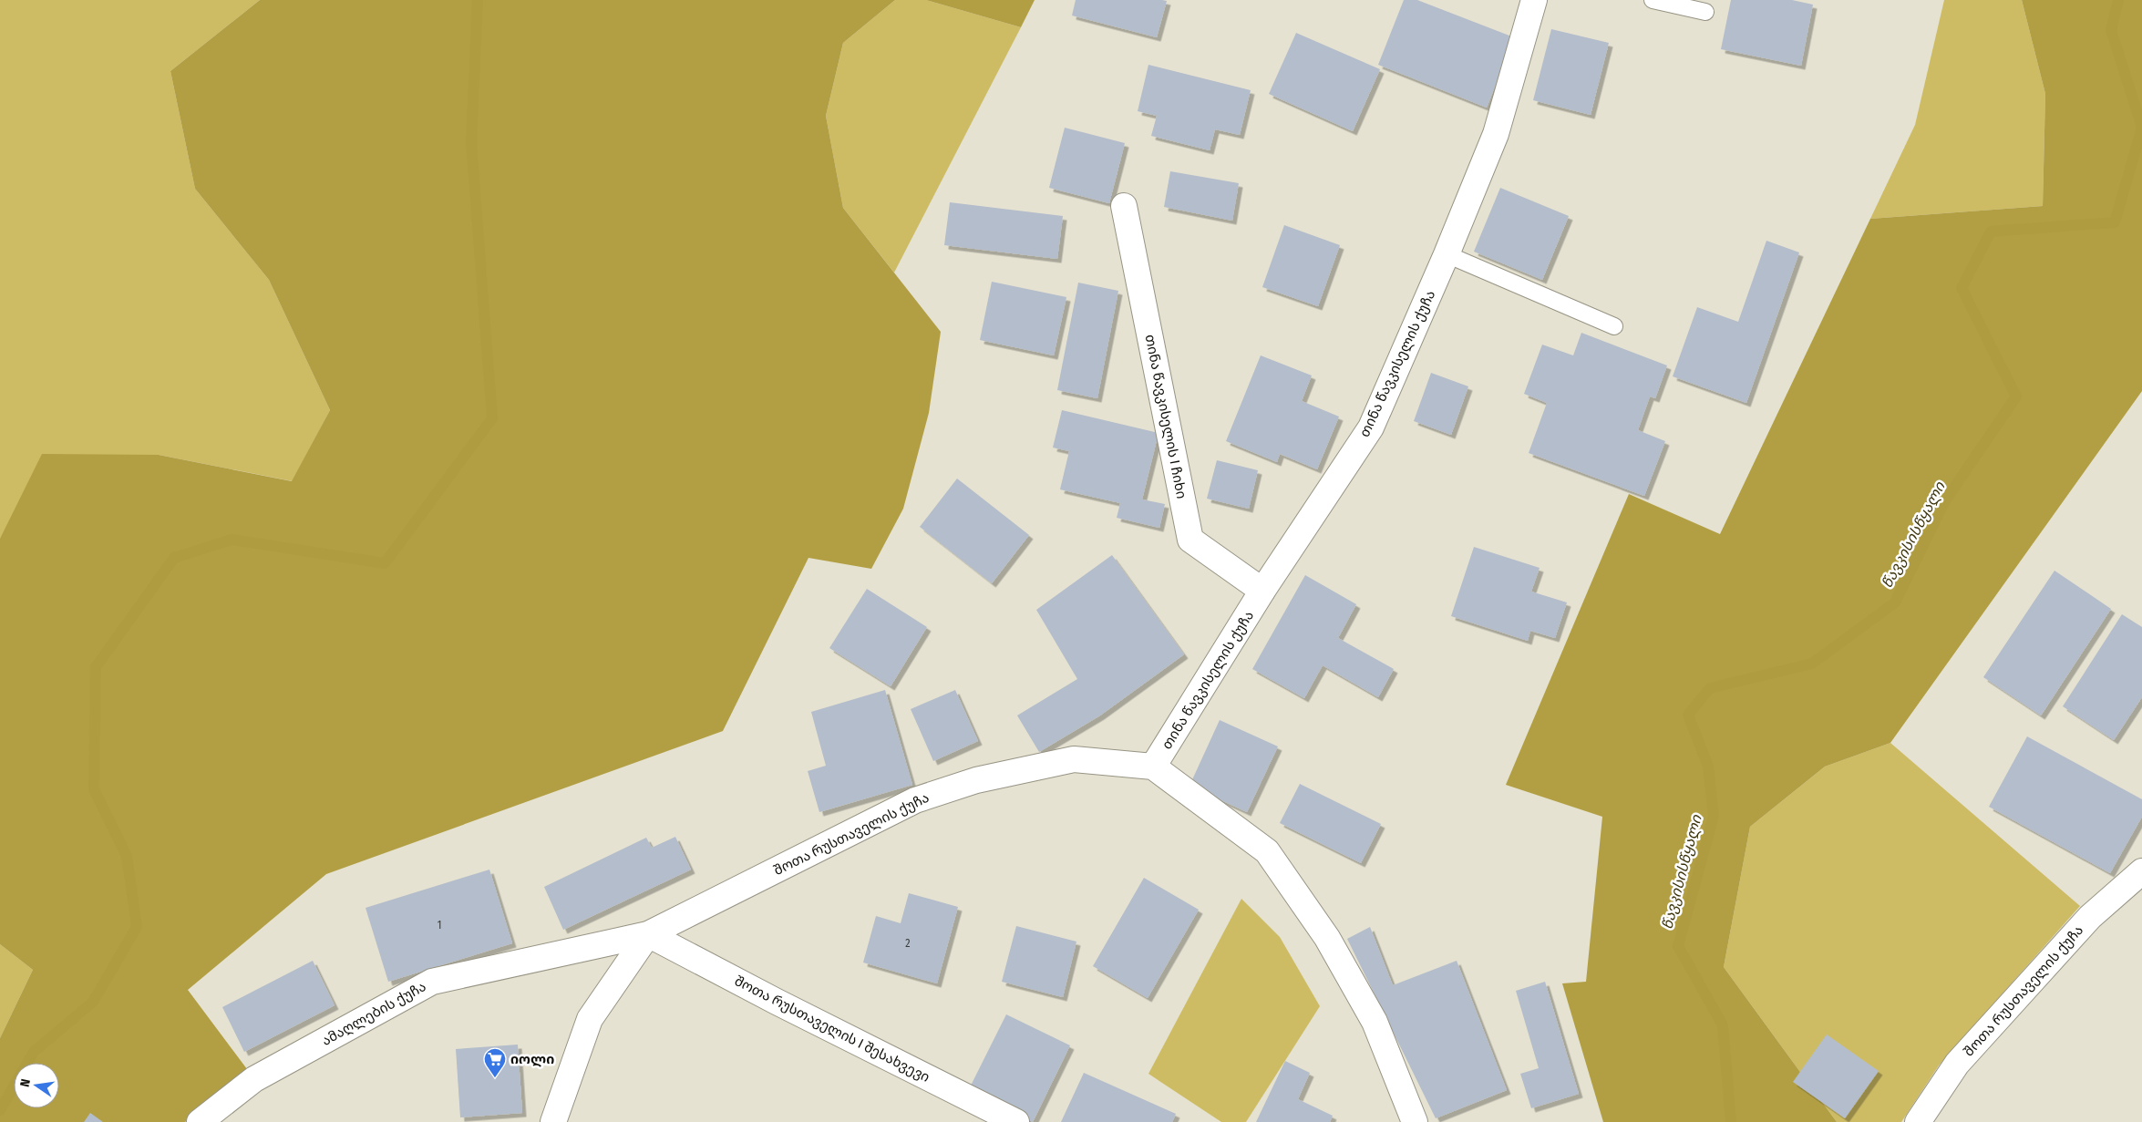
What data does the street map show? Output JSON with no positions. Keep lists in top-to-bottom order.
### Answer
{
  "streets": {
    "street": [
      "თინა წავკისელის ქუჩა",
      "თინა წავკისელის I ჩიხი",
      "შოთა რუსთაველის ქუჩა",
      "ამაღლების ქუჩა",
      "შოთა რუსთაველის I შესახვევი"
    ]
  },
  "crossings": [
    ["თინა წავკისელის ქუჩა", "თინა წავკისელის I ჩიხი"],
    ["თინა წავკისელის ქუჩა", "შოთა რუსთაველის ქუჩა"],
    ["შოთა რუსთაველის ქუჩა", "ამაღლების ქუჩა"],
    ["შოთა რუსთაველის ქუჩა", "შოთა რუსთაველის I შესახვევი"],
    ["ამაღლების ქუჩა", "შოთა რუსთაველის I შესახვევი"]
  ],
  "water": ["წავკისისწყალი"],
  "places": {
    "supermarket": ["იოლი"]
  },
  "house_numbers": ["1", "2"],
  "north": "left"
}
